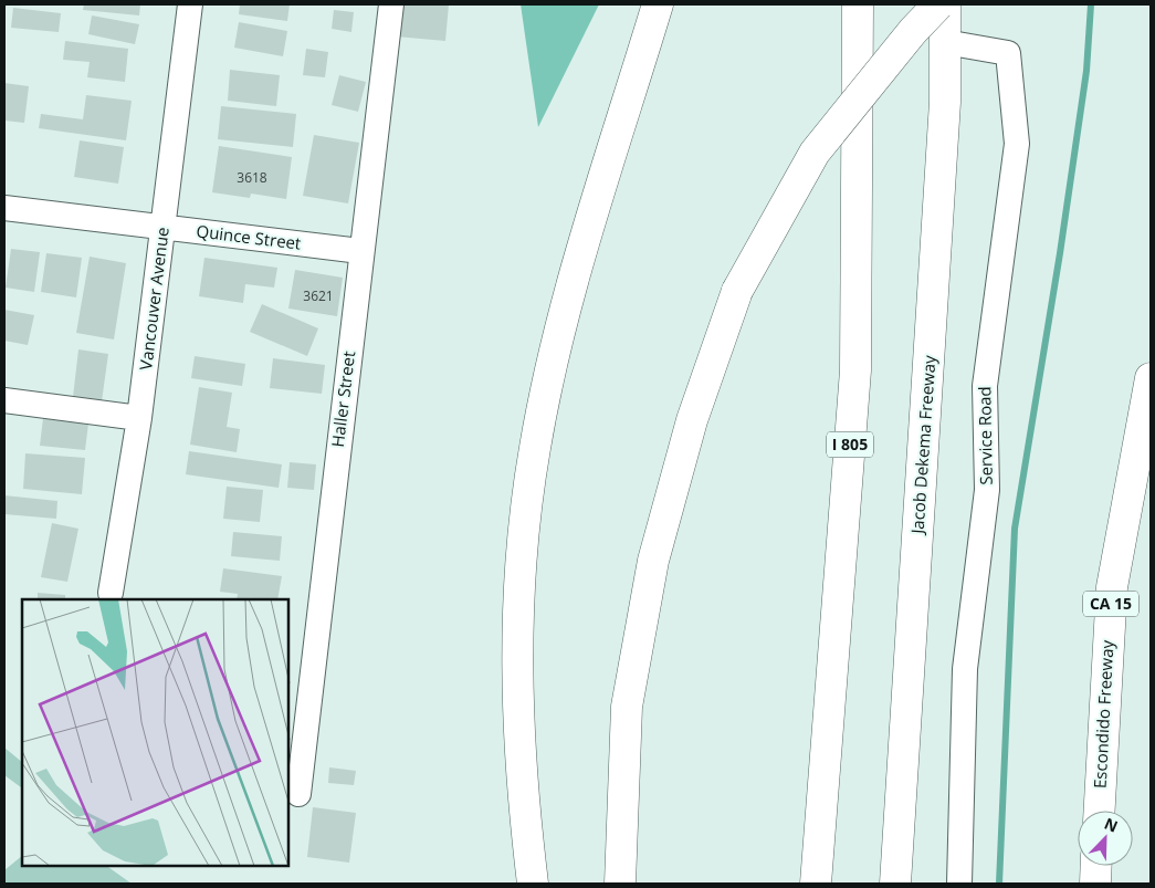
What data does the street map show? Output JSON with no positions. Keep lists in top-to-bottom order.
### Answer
{
  "streets": {
    "highway": [
      "I 805",
      "Jacob Dekema Freeway",
      "CA 15",
      "Escondido Freeway"
    ],
    "street": [
      "Quince Street",
      "Vancouver Avenue",
      "Haller Street",
      "Service Road"
    ]
  },
  "crossings": [
    ["Quince Street", "Vancouver Avenue"],
    ["Quince Street", "Haller Street"],
    ["Service Road", "Jacob Dekema Freeway"]
  ],
  "house_numbers": ["3618", "3621"],
  "north": "top right"
}
